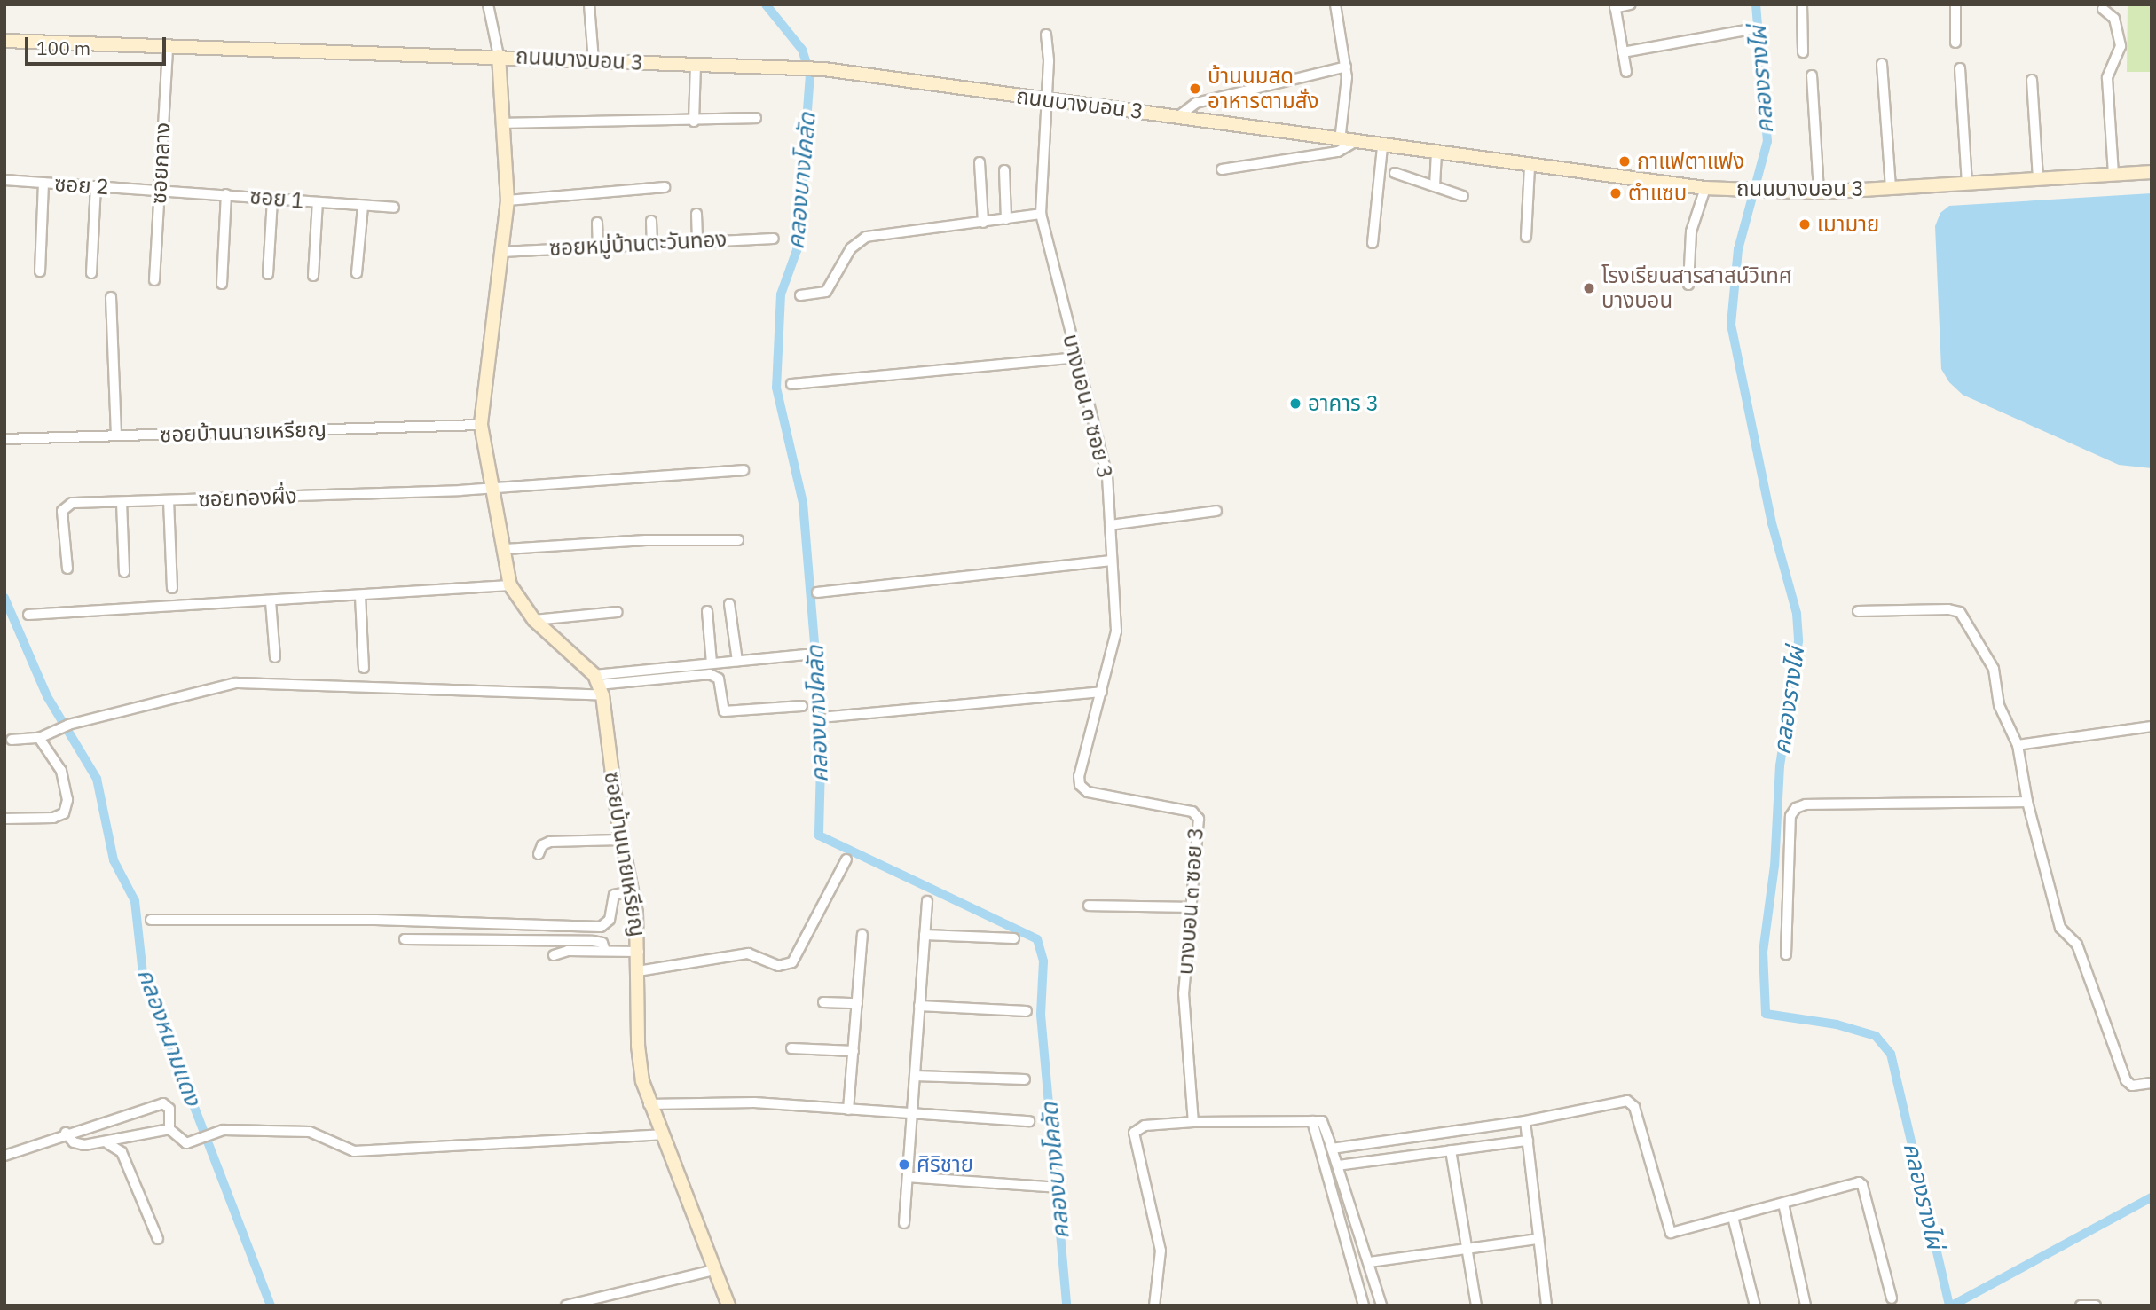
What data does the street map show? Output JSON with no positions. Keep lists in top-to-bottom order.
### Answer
{
  "streets": {
    "main road": ["ถนนบางบอน 3", "ซอยบ้านนายเหรียญ"],
    "street": [
      "ซอยกลาง",
      "ซอย 2",
      "ซอย 1",
      "ซอยหมู่บ้านตะวันทอง",
      "บางบอน ๓ ซอย 3",
      "ซอยทองผึ่ง"
    ]
  },
  "crossings": [
    ["ถนนบางบอน 3", "ซอยกลาง"],
    ["ถนนบางบอน 3", "บางบอน ๓ ซอย 3"],
    ["ซอยกลาง", "ซอย 2"],
    ["ซอยกลาง", "ซอย 1"],
    ["ซอย 2", "ซอย 1"]
  ],
  "water": ["คลองรางไผ่", "คลองบางโคลัด", "คลองหนามแดง"],
  "places": [
    "บ้านนมสด อาหารตามสั่ง",
    "กาแฟตาแฟง",
    "ตำแซบ",
    "เมามาย",
    "โรงเรียนสารสาสน์วิเทศ บางบอน",
    "อาคาร 3",
    "ศิริชาย"
  ],
  "scale_bar": "100 m"
}
